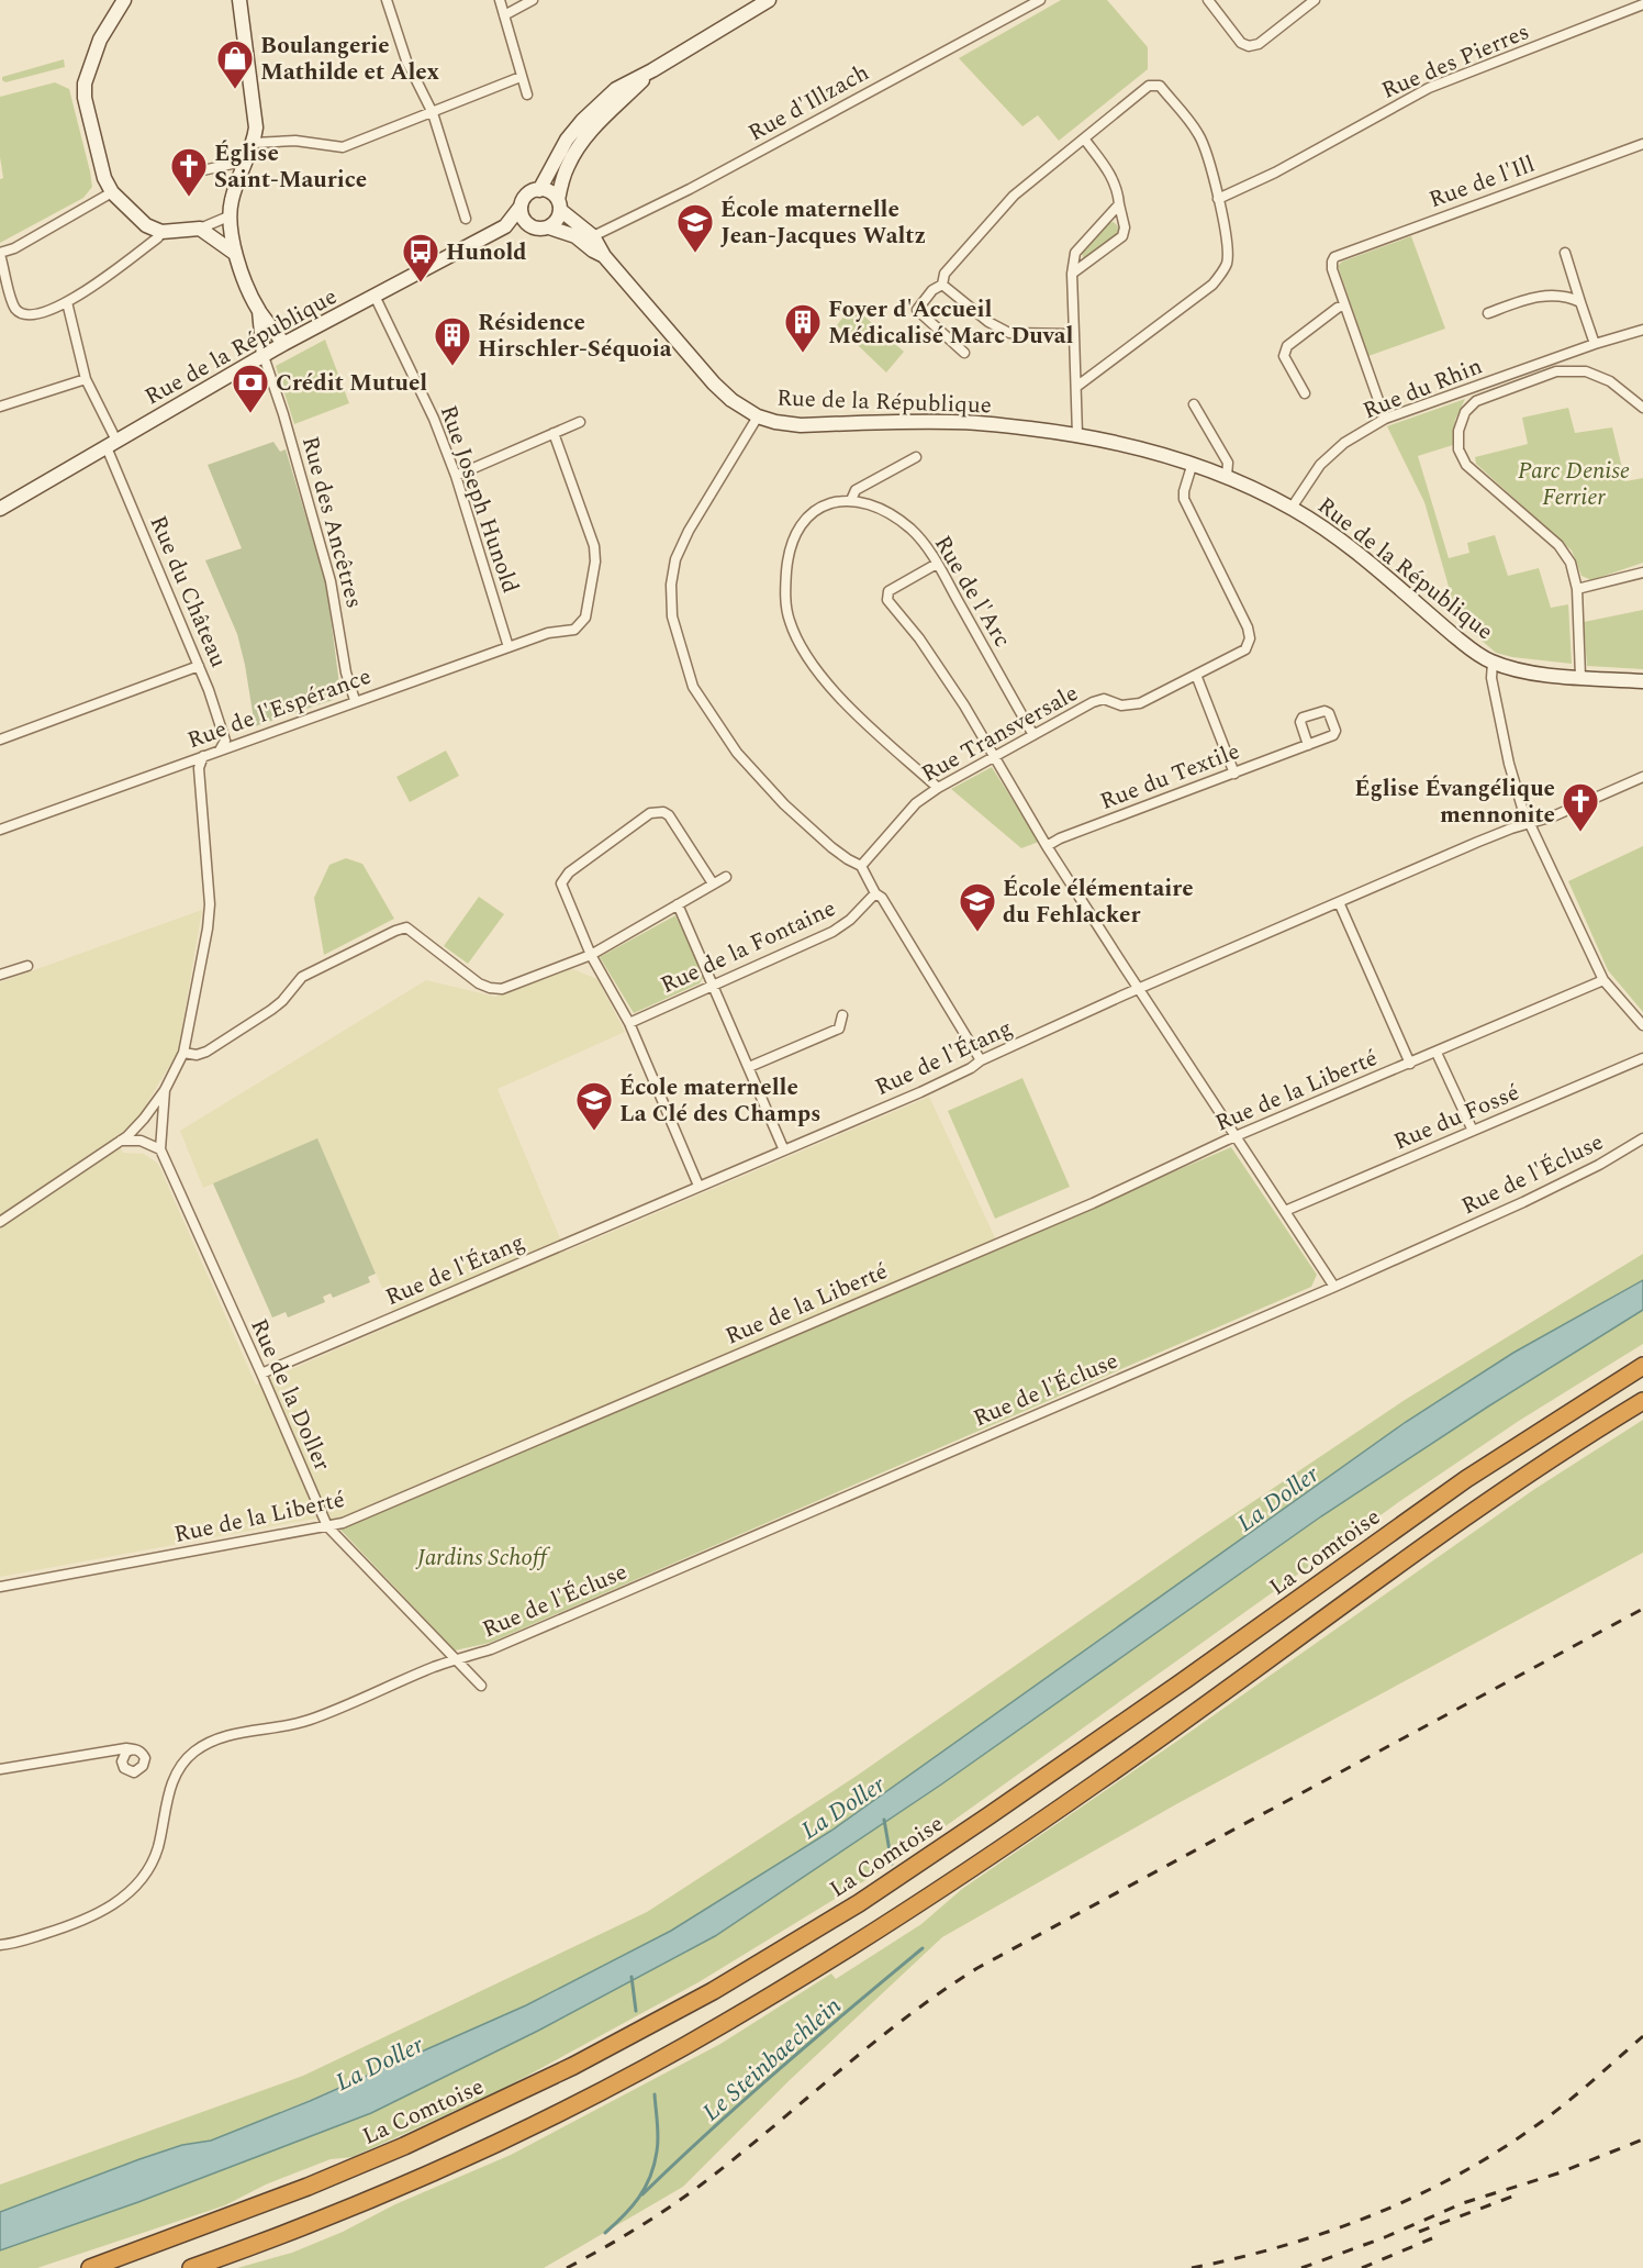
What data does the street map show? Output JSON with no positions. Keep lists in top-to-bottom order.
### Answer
{
  "streets": {
    "highway": ["La Comtoise"],
    "main road": ["Rue de la République"],
    "street": [
      "Rue des Pierres",
      "Rue d'Illzach",
      "Rue de l'Ill",
      "Rue du Rhin",
      "Rue Joseph Hunold",
      "Rue des Ancêtres",
      "Rue du Château",
      "Rue de l'Arc",
      "Rue de l'Espérance",
      "Rue Transversale",
      "Rue du Textile",
      "Rue de la Fontaine",
      "Rue de l'Étang",
      "Rue de la Liberté",
      "Rue du Fossé",
      "Rue de l'Écluse",
      "Rue de la Doller"
    ]
  },
  "crossings": [
    ["Rue d'Illzach", "Rue de la République"],
    ["Rue de la République", "Rue du Rhin"],
    ["Rue de la République", "Rue Joseph Hunold"],
    ["Rue de la République", "Rue des Ancêtres"],
    ["Rue de la République", "Rue du Château"],
    ["Rue de la République", "Rue Transversale"],
    ["Rue Joseph Hunold", "Rue de l'Espérance"],
    ["Rue des Ancêtres", "Rue de l'Espérance"],
    ["Rue du Château", "Rue de l'Espérance"],
    ["Rue de l'Arc", "Rue Transversale"],
    ["Rue de l'Étang", "Rue de la Doller"],
    ["Rue de la Liberté", "Rue de la Doller"],
    ["Rue de l'Écluse", "Rue de la Doller"]
  ],
  "water": ["La Doller", "Le Steinbaechlein"],
  "parks": ["Parc Denise Ferrier", "Jardins Schoff"],
  "places": {
    "shop": ["Boulangerie Mathilde et Alex"],
    "church": ["Église Saint-Maurice", "Église Évangélique mennonite"],
    "school or university": ["École maternelle Jean-Jacques Waltz", "École élémentaire du Fehlacker", "École maternelle La Clé des Champs"],
    "bus stop": ["Hunold"],
    "building": ["Foyer d'Accueil Médicalisé Marc Duval", "Résidence Hirschler-Séquoia"],
    "bank": ["Crédit Mutuel"]
  }
}
